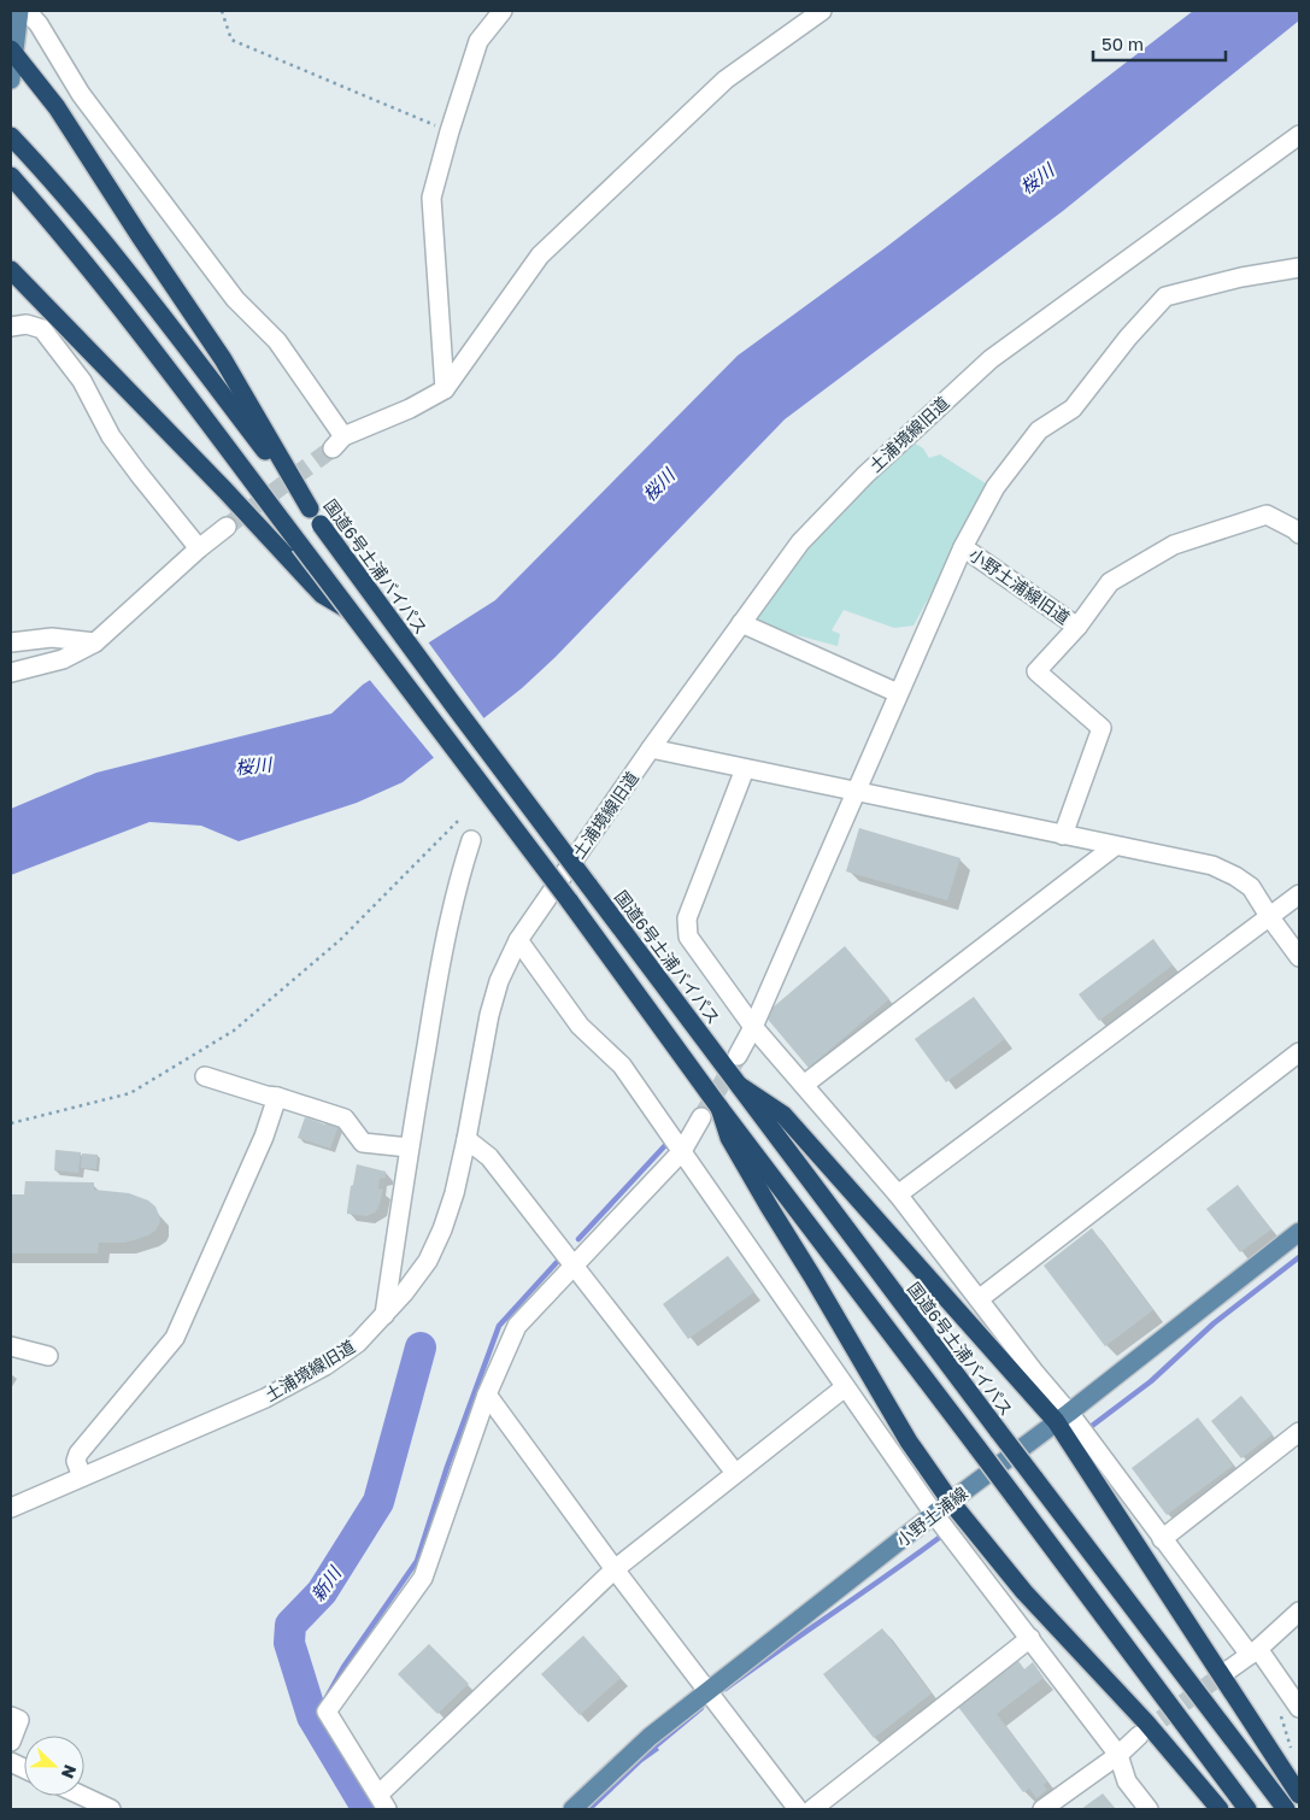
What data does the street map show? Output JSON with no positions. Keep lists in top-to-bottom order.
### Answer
{
  "streets": {
    "highway": ["国道6号土浦バイパス"],
    "main road": ["小野土浦線"],
    "street": ["土浦境線旧道", "小野土浦線旧道"]
  },
  "water": ["桜川", "新川"],
  "scale_bar": "50 m",
  "north": "right"
}
